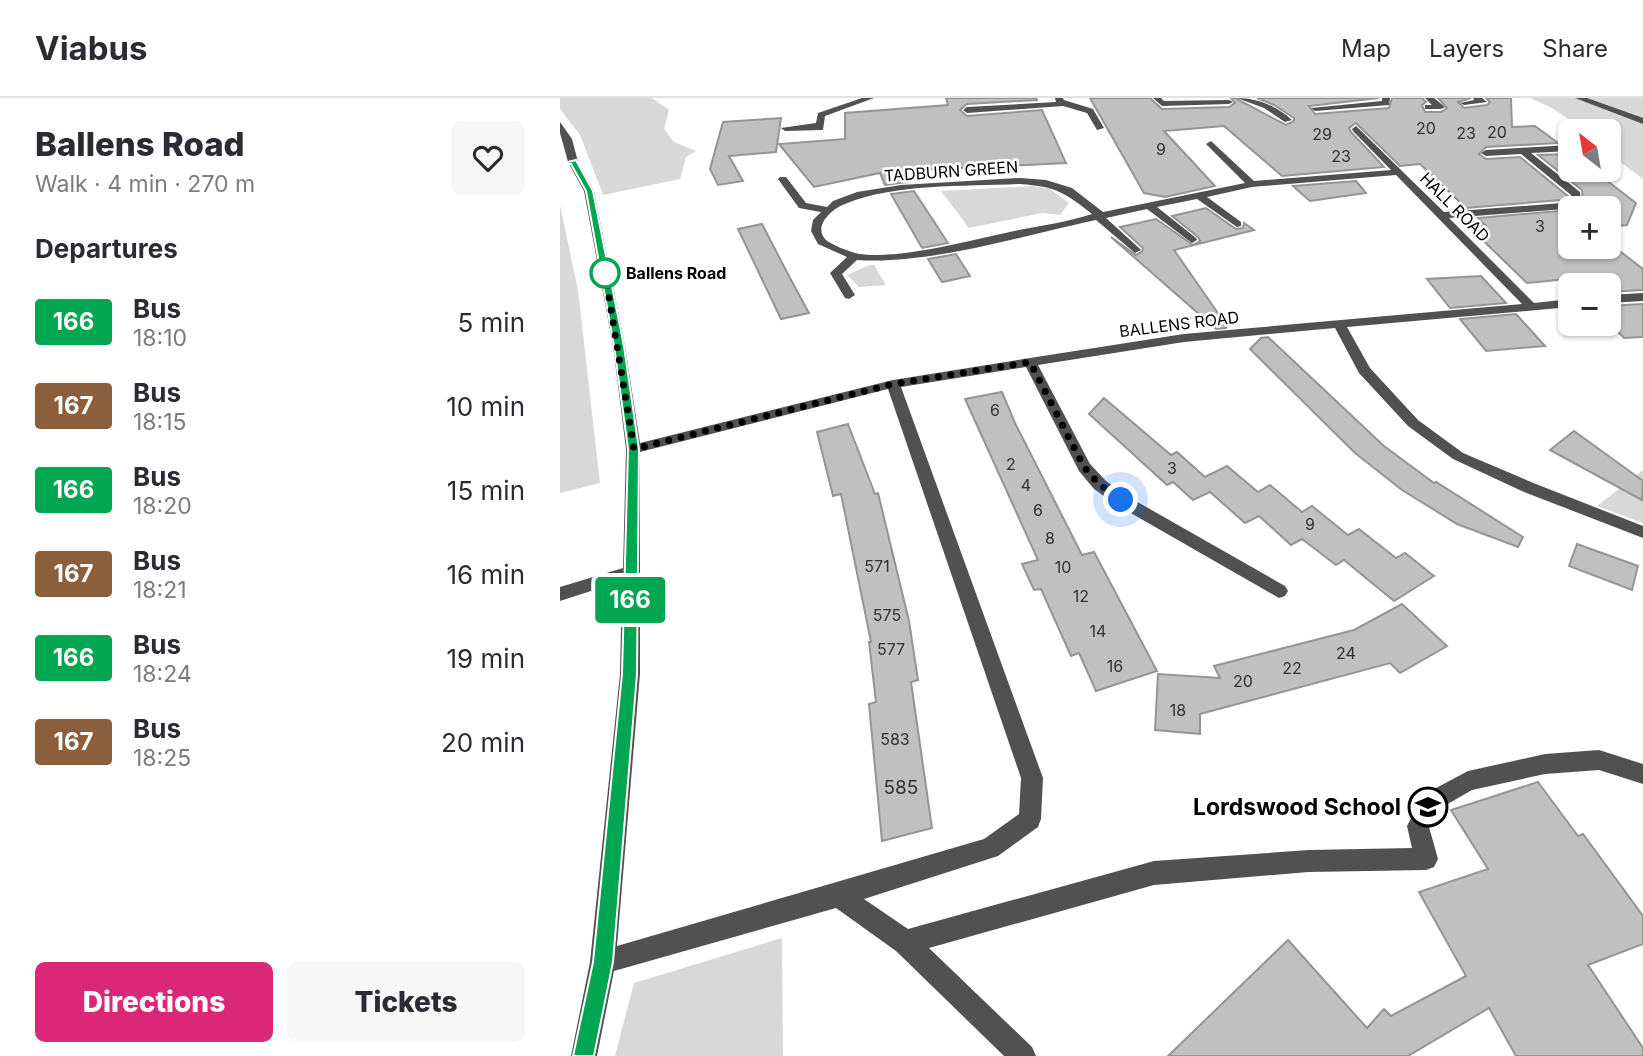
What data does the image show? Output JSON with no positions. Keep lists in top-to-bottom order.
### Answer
{
  "streets": {
    "street": ["TADBURN GREEN", "HALL ROAD", "BALLENS ROAD"]
  },
  "crossings": [
    ["HALL ROAD", "BALLENS ROAD"]
  ],
  "places": {
    "other": ["Ballens Road"],
    "school or university": ["Lordswood School"]
  },
  "lines": ["bus line 166"],
  "house_numbers": [
    "20",
    "20",
    "23",
    "29",
    "9",
    "23",
    "3",
    "6",
    "2",
    "3",
    "4",
    "6",
    "9",
    "8",
    "571",
    "10",
    "12",
    "575",
    "14",
    "577",
    "24",
    "16",
    "22",
    "20",
    "18",
    "583",
    "585"
  ],
  "north": "top left",
  "page": {
    "header": "Viabus",
    "nav": ["Map", "Layers", "Share"],
    "heading": [
      ["Ballens Road", "Walk · 4 min · 270 m"],
      "Departures"
    ],
    "on_map": "166",
    "map_buttons": ["+", "−"],
    "list": [
      {
        "mark": "166",
        "name": "Bus",
        "note": "18:10",
        "value": "5 min"
      },
      {
        "mark": "167",
        "name": "Bus",
        "note": "18:15",
        "value": "10 min"
      },
      {
        "mark": "166",
        "name": "Bus",
        "note": "18:20",
        "value": "15 min"
      },
      {
        "mark": "167",
        "name": "Bus",
        "note": "18:21",
        "value": "16 min"
      },
      {
        "mark": "166",
        "name": "Bus",
        "note": "18:24",
        "value": "19 min"
      },
      {
        "mark": "167",
        "name": "Bus",
        "note": "18:25",
        "value": "20 min"
      }
    ],
    "buttons": ["Directions", "Tickets"]
  }
}
